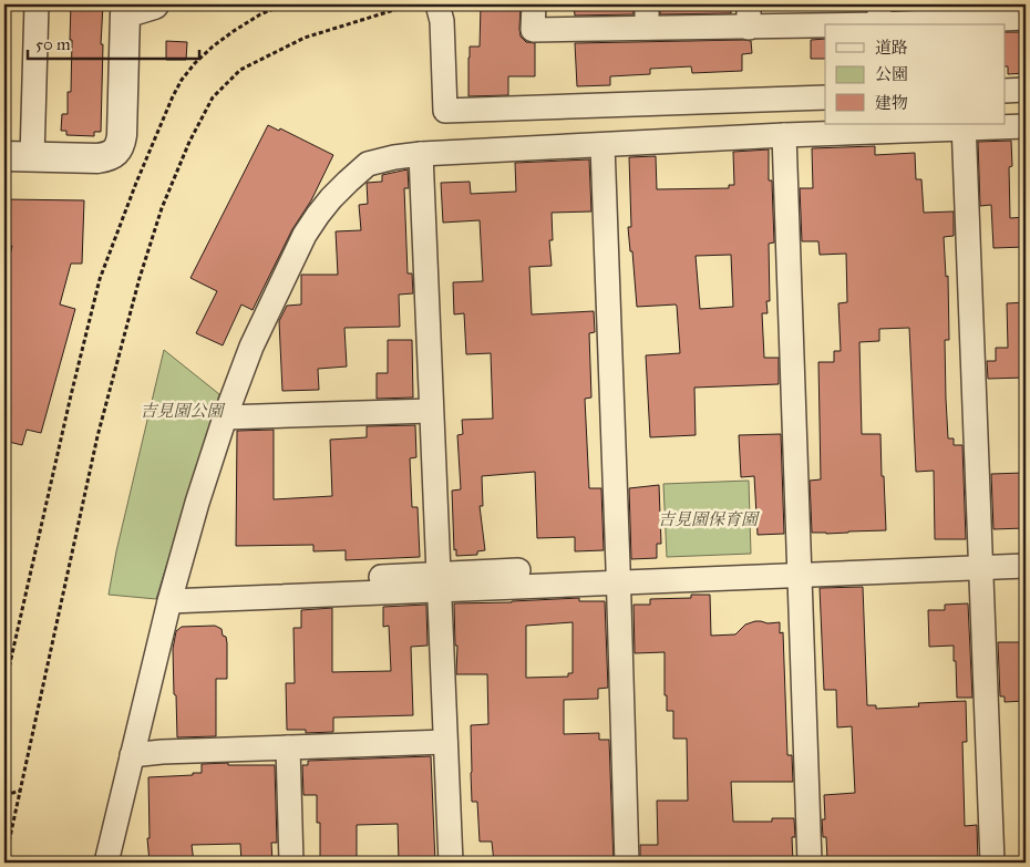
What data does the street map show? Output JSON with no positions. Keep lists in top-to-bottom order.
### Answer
{
  "parks": ["吉見園公園", "吉見園保育園"],
  "legend": ["道路", "公園", "建物"],
  "scale_bar": "50 m"
}
